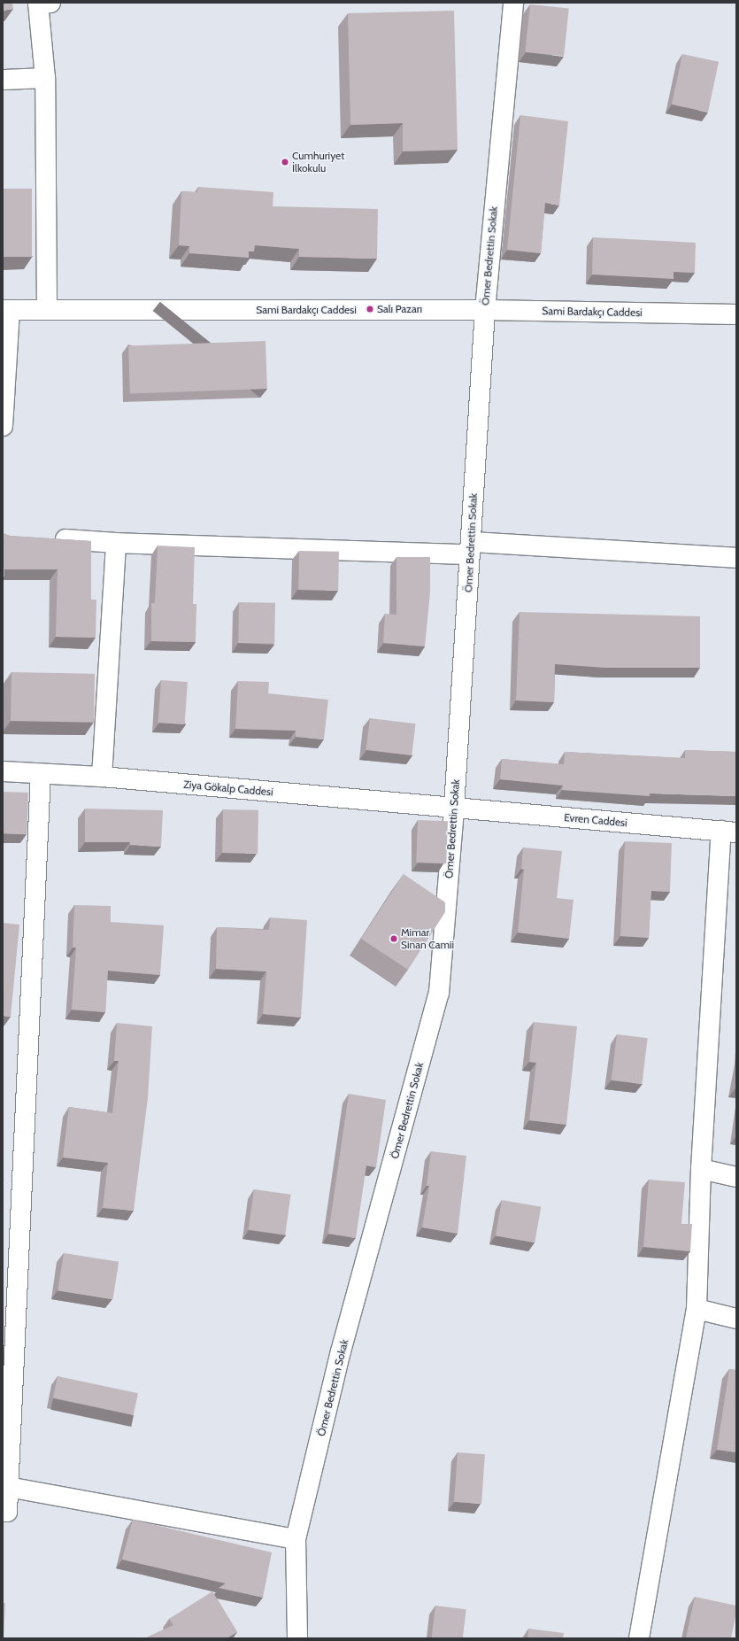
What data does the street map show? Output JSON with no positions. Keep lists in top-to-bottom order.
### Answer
{
  "streets": {
    "street": [
      "Ömer Bedrettin Sokak",
      "Sami Bardakçı Caddesi",
      "Ziya Gökalp Caddesi",
      "Evren Caddesi"
    ]
  },
  "crossings": [
    ["Ömer Bedrettin Sokak", "Sami Bardakçı Caddesi"],
    ["Ömer Bedrettin Sokak", "Ziya Gökalp Caddesi"],
    ["Ömer Bedrettin Sokak", "Evren Caddesi"],
    ["Ziya Gökalp Caddesi", "Evren Caddesi"]
  ],
  "places": ["Cumhuriyet İlkokulu", "Salı Pazarı", "Mimar Sinan Camii"]
}
